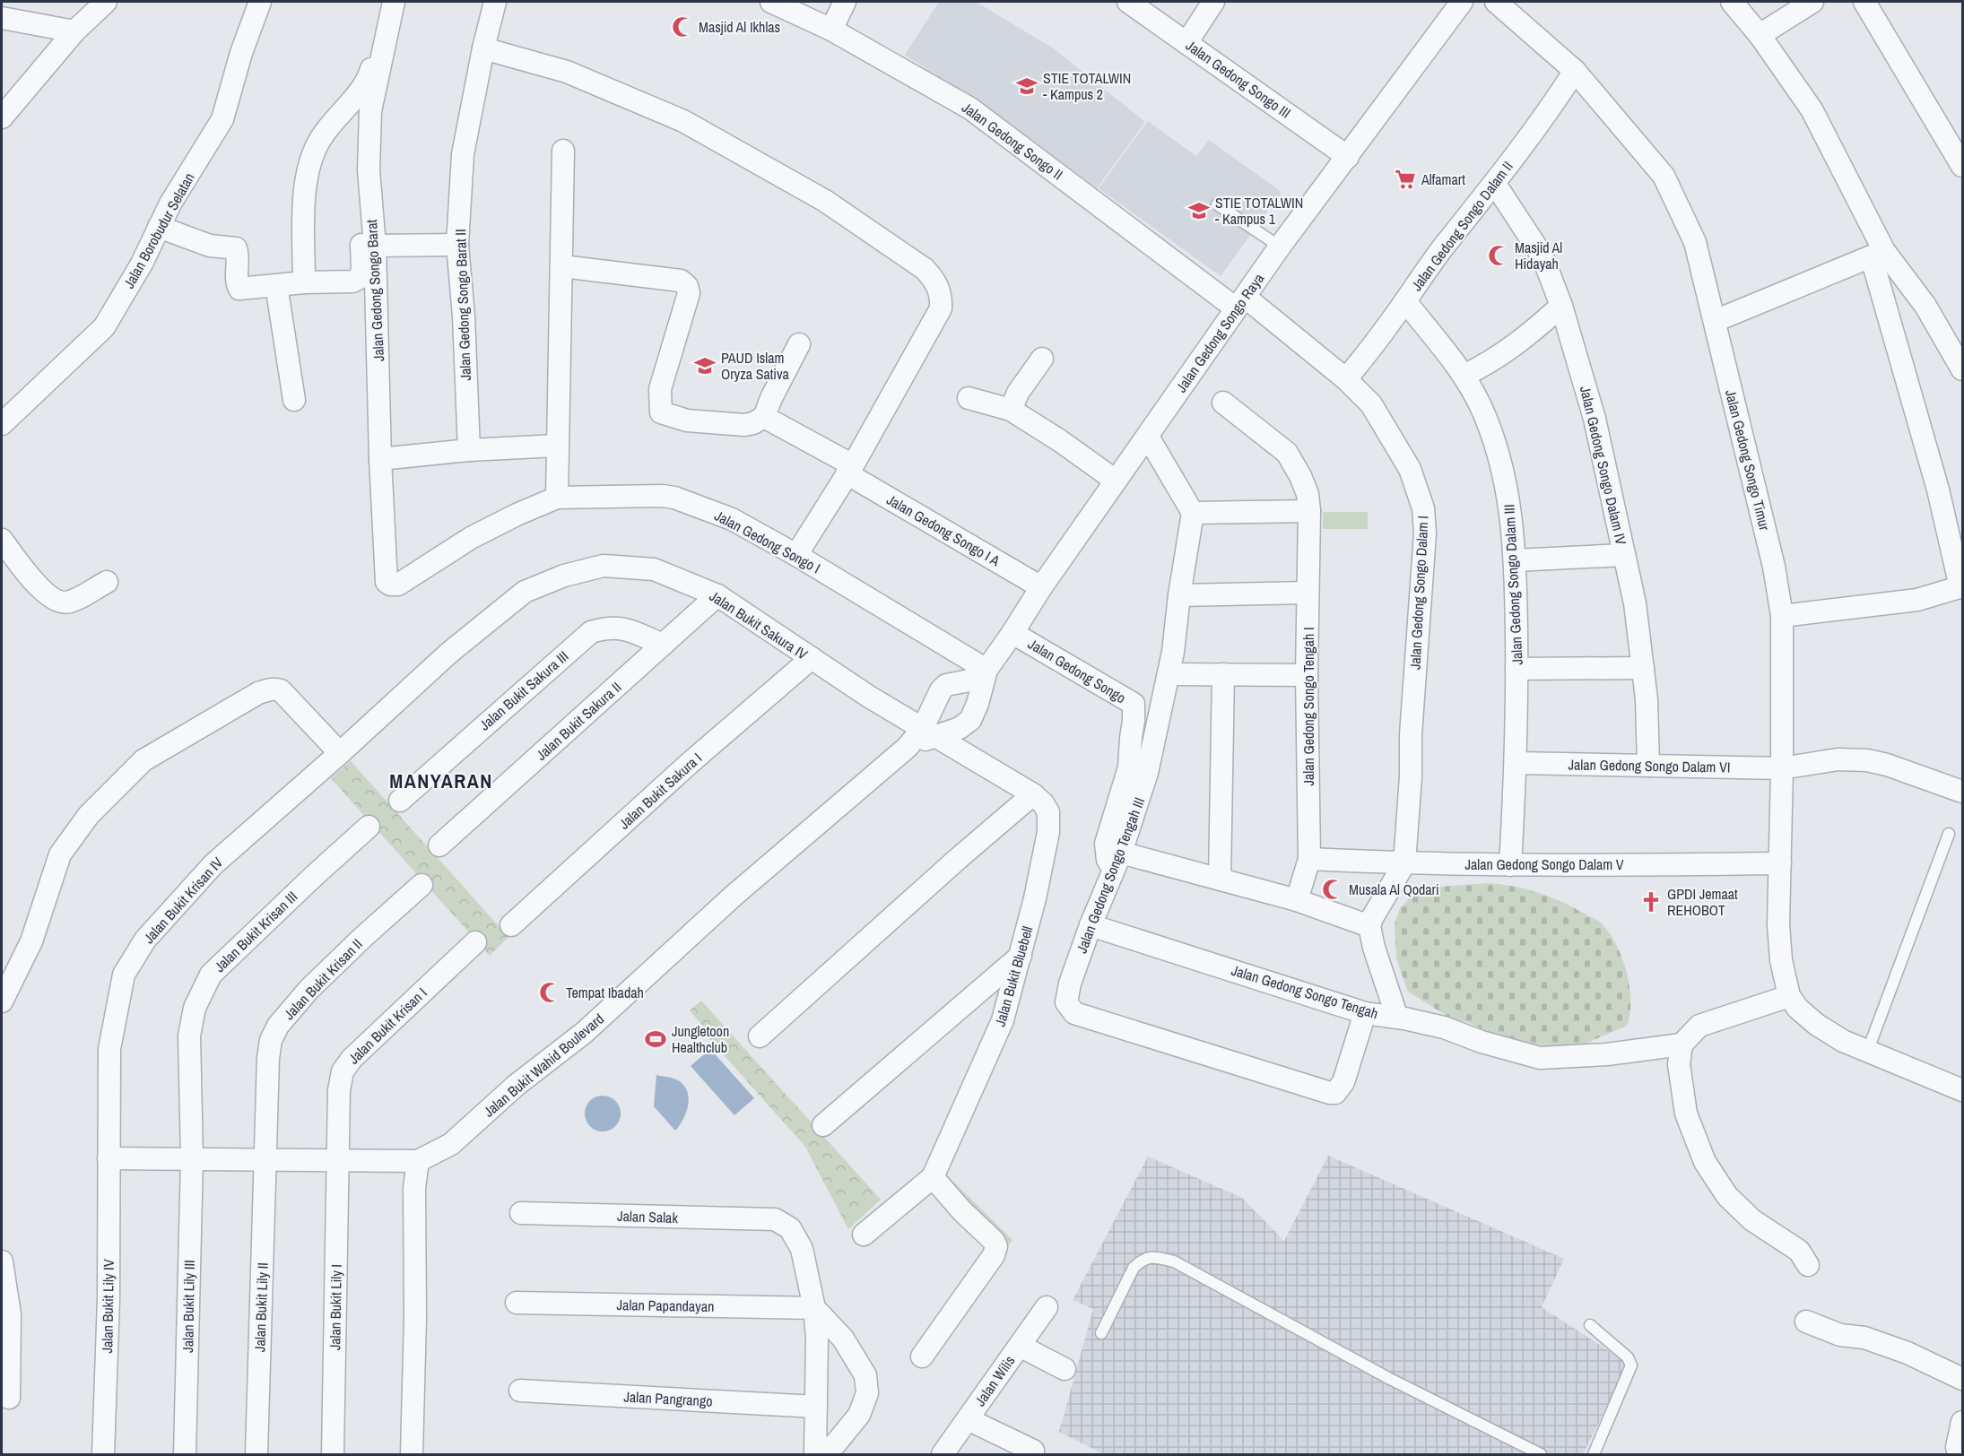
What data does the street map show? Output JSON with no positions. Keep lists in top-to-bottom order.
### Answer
{
  "streets": {
    "street": [
      "Jalan Gedong Songo III",
      "Jalan Gedong Songo II",
      "Jalan Gedong Songo Dalam II",
      "Jalan Borobudur Selatan",
      "Jalan Gedong Songo Barat",
      "Jalan Gedong Songo Barat II",
      "Jalan Gedong Songo Raya",
      "Jalan Gedong Songo Timur",
      "Jalan Gedong Songo Dalam IV",
      "Jalan Gedong Songo I A",
      "Jalan Gedong Songo I",
      "Jalan Gedong Songo Dalam III",
      "Jalan Gedong Songo Dalam I",
      "Jalan Bukit Sakura IV",
      "Jalan Gedong Songo",
      "Jalan Bukit Sakura III",
      "Jalan Gedong Songo Tengah I",
      "Jalan Bukit Sakura II",
      "Jalan Gedong Songo Dalam VI",
      "Jalan Bukit Sakura I",
      "Jalan Gedong Songo Dalam V",
      "Jalan Gedong Songo Tengah III",
      "Jalan Bukit Krisan IV",
      "Jalan Bukit Krisan III",
      "Jalan Bukit Bluebell",
      "Jalan Bukit Krisan II",
      "Jalan Gedong Songo Tengah",
      "Jalan Bukit Krisan I",
      "Jalan Bukit Wahid Boulevard",
      "Jalan Salak",
      "Jalan Papandayan",
      "Jalan Bukit Lily IV",
      "Jalan Bukit Lily III",
      "Jalan Bukit Lily II",
      "Jalan Bukit Lily I",
      "Jalan Wilis",
      "Jalan Pangrango"
    ]
  },
  "crossings": [
    ["Jalan Gedong Songo III", "Jalan Gedong Songo Raya"],
    ["Jalan Gedong Songo II", "Jalan Gedong Songo Raya"],
    ["Jalan Gedong Songo II", "Jalan Gedong Songo Dalam I"],
    ["Jalan Gedong Songo Dalam II", "Jalan Gedong Songo Timur"],
    ["Jalan Gedong Songo Dalam II", "Jalan Gedong Songo Dalam IV"],
    ["Jalan Gedong Songo Dalam II", "Jalan Gedong Songo Dalam III"],
    ["Jalan Gedong Songo Dalam II", "Jalan Gedong Songo Dalam I"],
    ["Jalan Gedong Songo Barat", "Jalan Gedong Songo I"],
    ["Jalan Gedong Songo Raya", "Jalan Gedong Songo I A"],
    ["Jalan Gedong Songo Raya", "Jalan Gedong Songo I"],
    ["Jalan Gedong Songo Raya", "Jalan Gedong Songo Dalam I"],
    ["Jalan Gedong Songo Raya", "Jalan Gedong Songo"],
    ["Jalan Gedong Songo Raya", "Jalan Bukit Wahid Boulevard"],
    ["Jalan Gedong Songo Timur", "Jalan Gedong Songo Dalam VI"],
    ["Jalan Gedong Songo Timur", "Jalan Gedong Songo Dalam V"],
    ["Jalan Gedong Songo Dalam IV", "Jalan Gedong Songo Dalam VI"],
    ["Jalan Gedong Songo I", "Jalan Bukit Wahid Boulevard"],
    ["Jalan Gedong Songo Dalam III", "Jalan Gedong Songo Dalam VI"],
    ["Jalan Gedong Songo Dalam III", "Jalan Gedong Songo Dalam V"],
    ["Jalan Gedong Songo Dalam I", "Jalan Gedong Songo Dalam V"],
    ["Jalan Bukit Sakura IV", "Jalan Bukit Sakura II"],
    ["Jalan Bukit Sakura IV", "Jalan Bukit Sakura I"],
    ["Jalan Bukit Sakura IV", "Jalan Bukit Krisan IV"],
    ["Jalan Bukit Sakura IV", "Jalan Bukit Bluebell"],
    ["Jalan Bukit Sakura IV", "Jalan Bukit Wahid Boulevard"],
    ["Jalan Gedong Songo", "Jalan Gedong Songo Tengah III"],
    ["Jalan Bukit Sakura III", "Jalan Bukit Sakura II"],
    ["Jalan Gedong Songo Tengah I", "Jalan Gedong Songo Dalam V"],
    ["Jalan Gedong Songo Tengah III", "Jalan Gedong Songo Tengah"],
    ["Jalan Bukit Krisan IV", "Jalan Bukit Lily IV"],
    ["Jalan Bukit Krisan III", "Jalan Bukit Lily III"],
    ["Jalan Bukit Bluebell", "Jalan Bukit Wahid Boulevard"],
    ["Jalan Bukit Krisan II", "Jalan Bukit Lily II"],
    ["Jalan Bukit Krisan I", "Jalan Bukit Lily I"],
    ["Jalan Salak", "Jalan Papandayan"]
  ],
  "districts": ["MANYARAN"],
  "places": {
    "mosque": [
      "Masjid Al Ikhlas",
      "Masjid Al Hidayah",
      "Musala Al Qodari",
      "Tempat Ibadah"
    ],
    "school or university": ["STIE TOTALWIN - Kampus 2", "STIE TOTALWIN - Kampus 1", "PAUD Islam Oryza Sativa"],
    "supermarket": ["Alfamart"],
    "church": ["GPDI Jemaat REHOBOT"],
    "sports": ["Jungletoon Healthclub"]
  }
}
